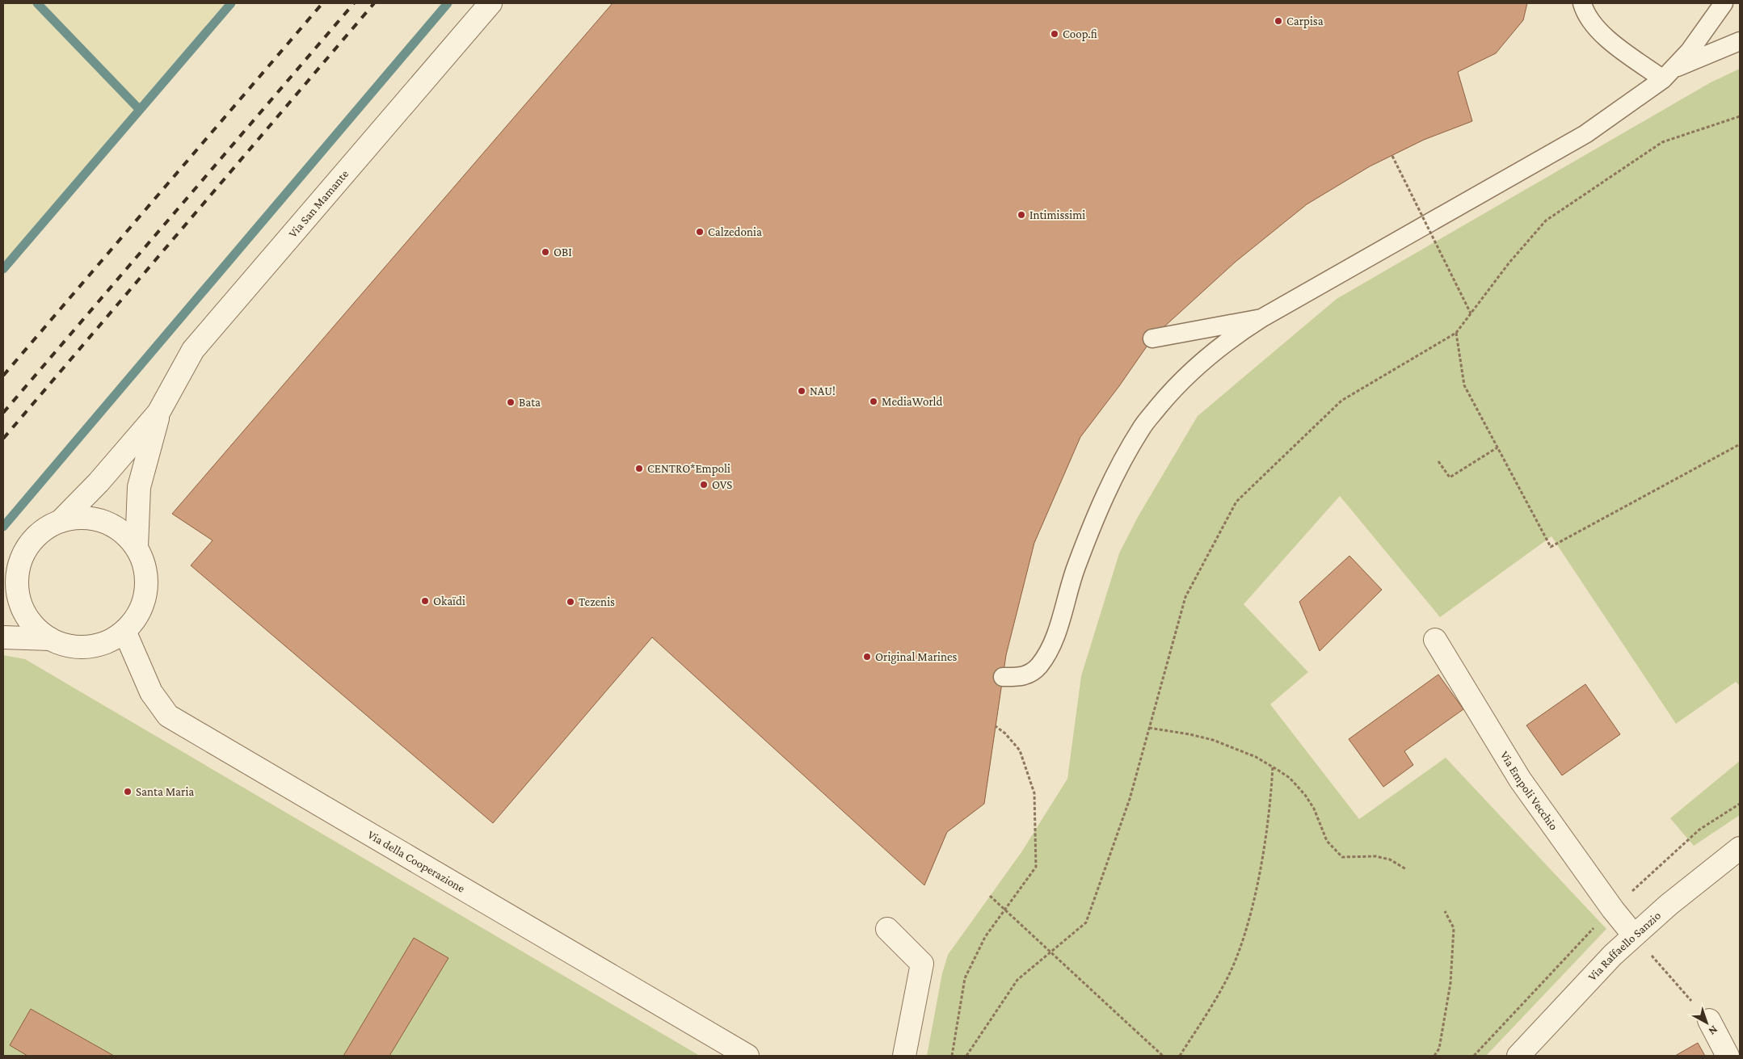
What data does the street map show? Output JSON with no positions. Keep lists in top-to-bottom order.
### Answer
{
  "streets": {
    "street": [
      "Via San Mamante",
      "Via Empoli Vecchio",
      "Via della Cooperazione",
      "Via Raffaello Sanzio"
    ]
  },
  "crossings": [
    ["Via Empoli Vecchio", "Via Raffaello Sanzio"]
  ],
  "places": [
    "Carpisa",
    "Coop.fi",
    "Intimissimi",
    "Calzedonia",
    "OBI",
    "NAU!",
    "MediaWorld",
    "Bata",
    "CENTRO*Empoli",
    "OVS",
    "Okaïdi",
    "Tezenis",
    "Original Marines",
    "Santa Maria"
  ],
  "north": "bottom right"
}
